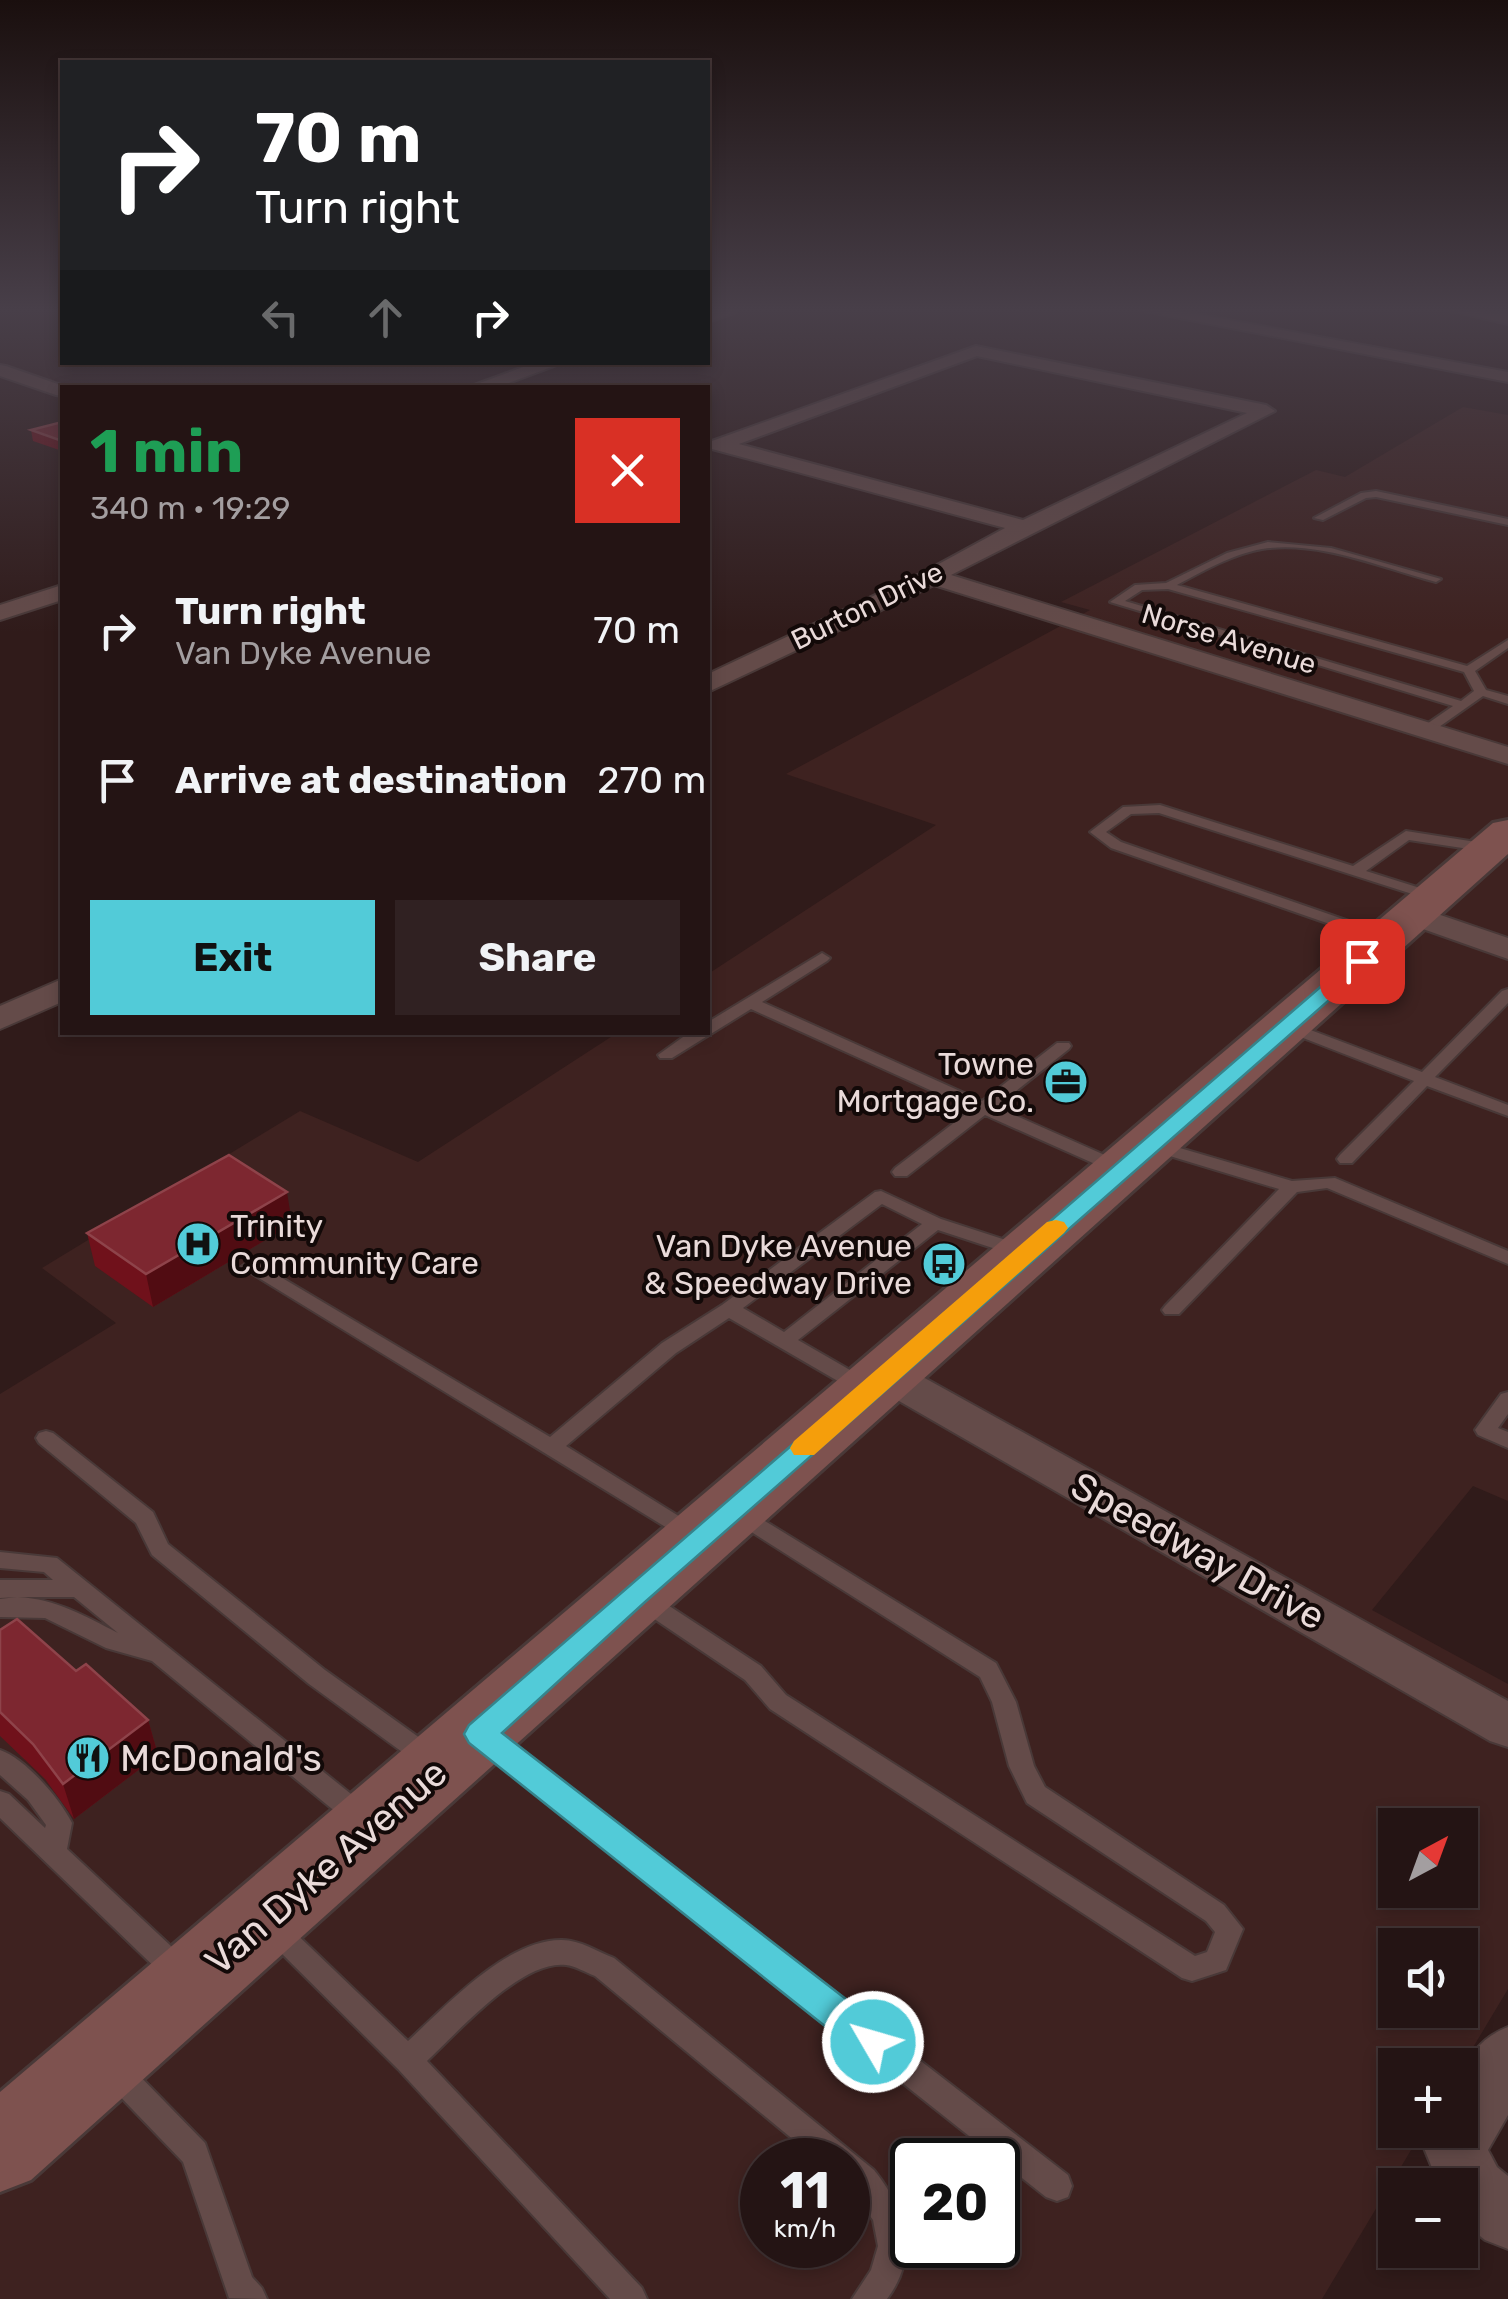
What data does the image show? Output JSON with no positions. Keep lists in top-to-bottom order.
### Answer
{
  "streets": {
    "main road": ["Van Dyke Avenue"],
    "street": ["Burton Drive", "Norse Avenue", "Speedway Drive"]
  },
  "crossings": [
    ["Burton Drive", "Norse Avenue"],
    ["Speedway Drive", "Van Dyke Avenue"]
  ],
  "places": {
    "office": ["Towne Mortgage Co."],
    "hospital": ["Trinity Community Care"],
    "bus stop": ["Van Dyke Avenue & Speedway Drive"],
    "restaurant": ["McDonald's"]
  },
  "north": "top right",
  "page": {
    "turn": ["70 m", "Turn right"],
    "heading": ["1 min", "340 m · 19:29"],
    "list": [
      {
        "name": "Turn right",
        "note": "Van Dyke Avenue",
        "value": "70 m"
      },
      {
        "name": "Arrive at destination",
        "value": "270 m"
      }
    ],
    "buttons": ["Exit", "Share"],
    "map_buttons": ["+", "−"],
    "speed": "11 km/h",
    "limit": "20"
  }
}
